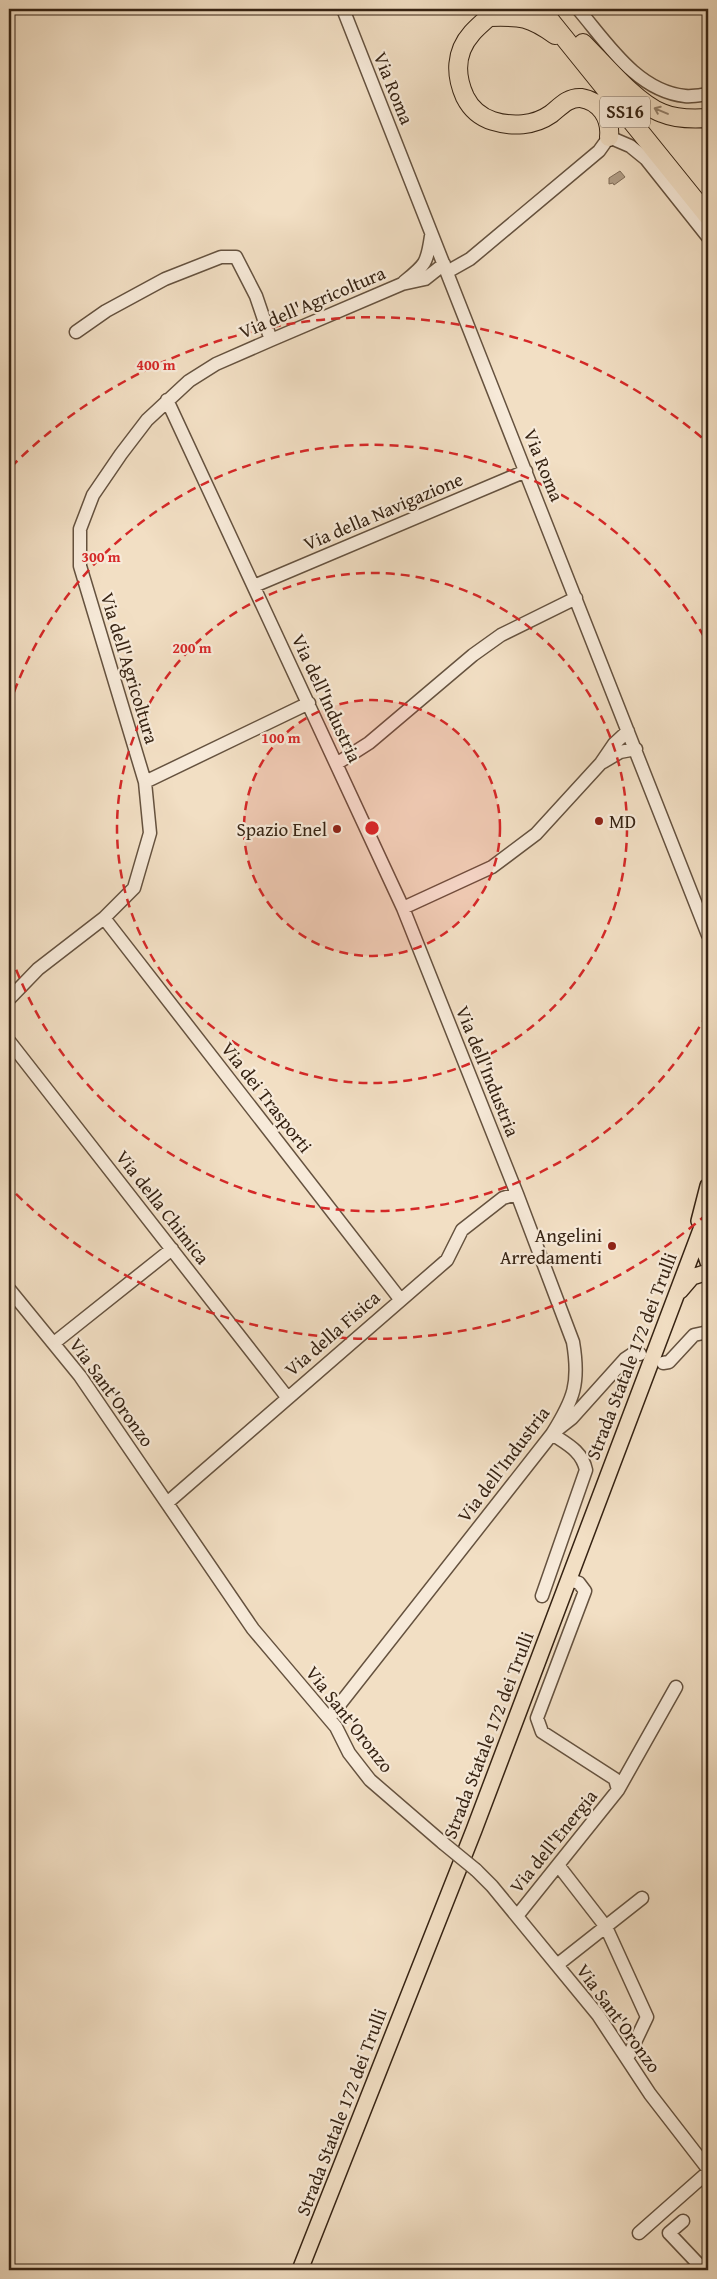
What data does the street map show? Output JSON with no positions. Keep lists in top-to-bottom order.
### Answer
{
  "streets": {
    "highway": ["SS16"],
    "main road": ["Strada Statale 172 dei Trulli"],
    "street": [
      "Via Roma",
      "Via dell'Agricoltura",
      "Via della Navigazione",
      "Via dell'Industria",
      "Via dei Trasporti",
      "Via della Chimica",
      "Via della Fisica",
      "Via Sant'Oronzo",
      "Via dell'Energia"
    ]
  },
  "crossings": [
    ["Via Roma", "Via dell'Agricoltura"],
    ["Via Roma", "Via della Navigazione"],
    ["Via dell'Agricoltura", "Via dell'Industria"],
    ["Via dell'Agricoltura", "Via dei Trasporti"],
    ["Via della Navigazione", "Via dell'Industria"],
    ["Via dell'Industria", "Via della Fisica"],
    ["Via dell'Industria", "Via Sant'Oronzo"],
    ["Via dei Trasporti", "Via della Fisica"],
    ["Via della Chimica", "Via della Fisica"],
    ["Via della Fisica", "Via Sant'Oronzo"],
    ["Strada Statale 172 dei Trulli", "Via dell'Energia"],
    ["Via Sant'Oronzo", "Via dell'Energia"]
  ],
  "places": ["MD", "Spazio Enel", "Angelini Arredamenti"],
  "rings": [
    "400 m",
    "300 m",
    "200 m",
    "100 m"
  ]
}
